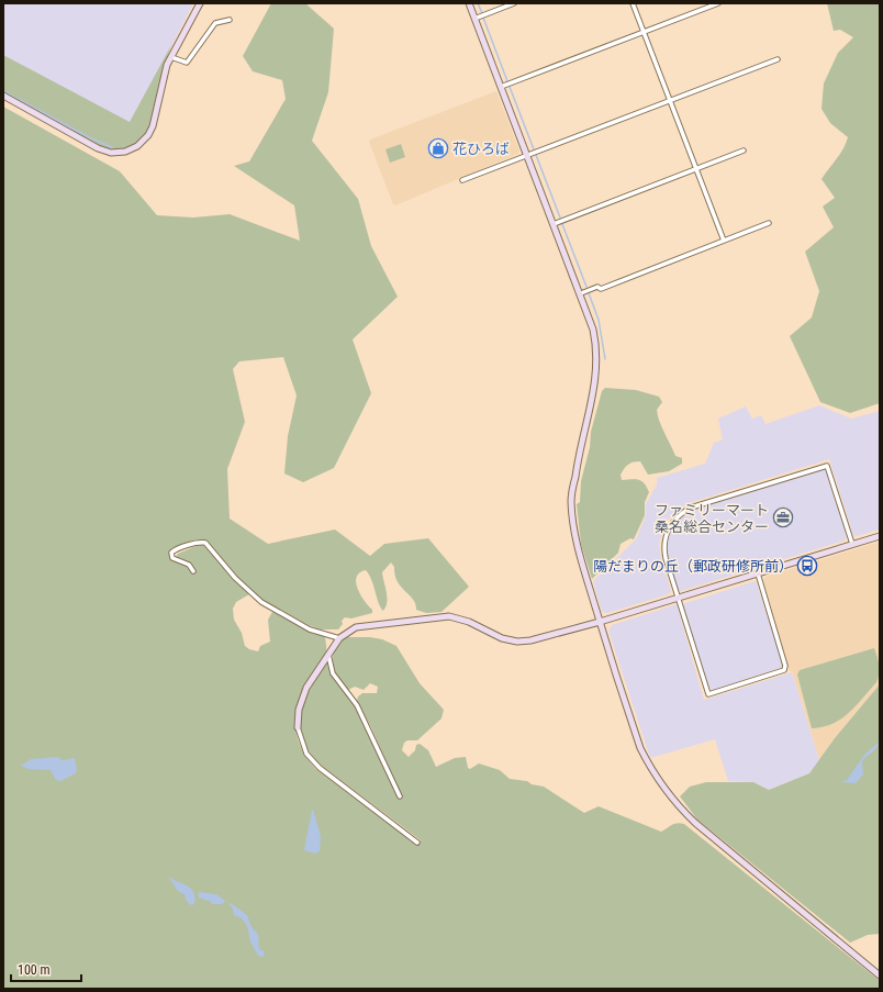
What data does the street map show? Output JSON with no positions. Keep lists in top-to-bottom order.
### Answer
{
  "places": {
    "shop": ["花ひろば"],
    "office": ["ファミリーマート 桑名総合センター"],
    "bus stop": ["陽だまりの丘（郵政研修所前）"]
  },
  "scale_bar": "100 m"
}
